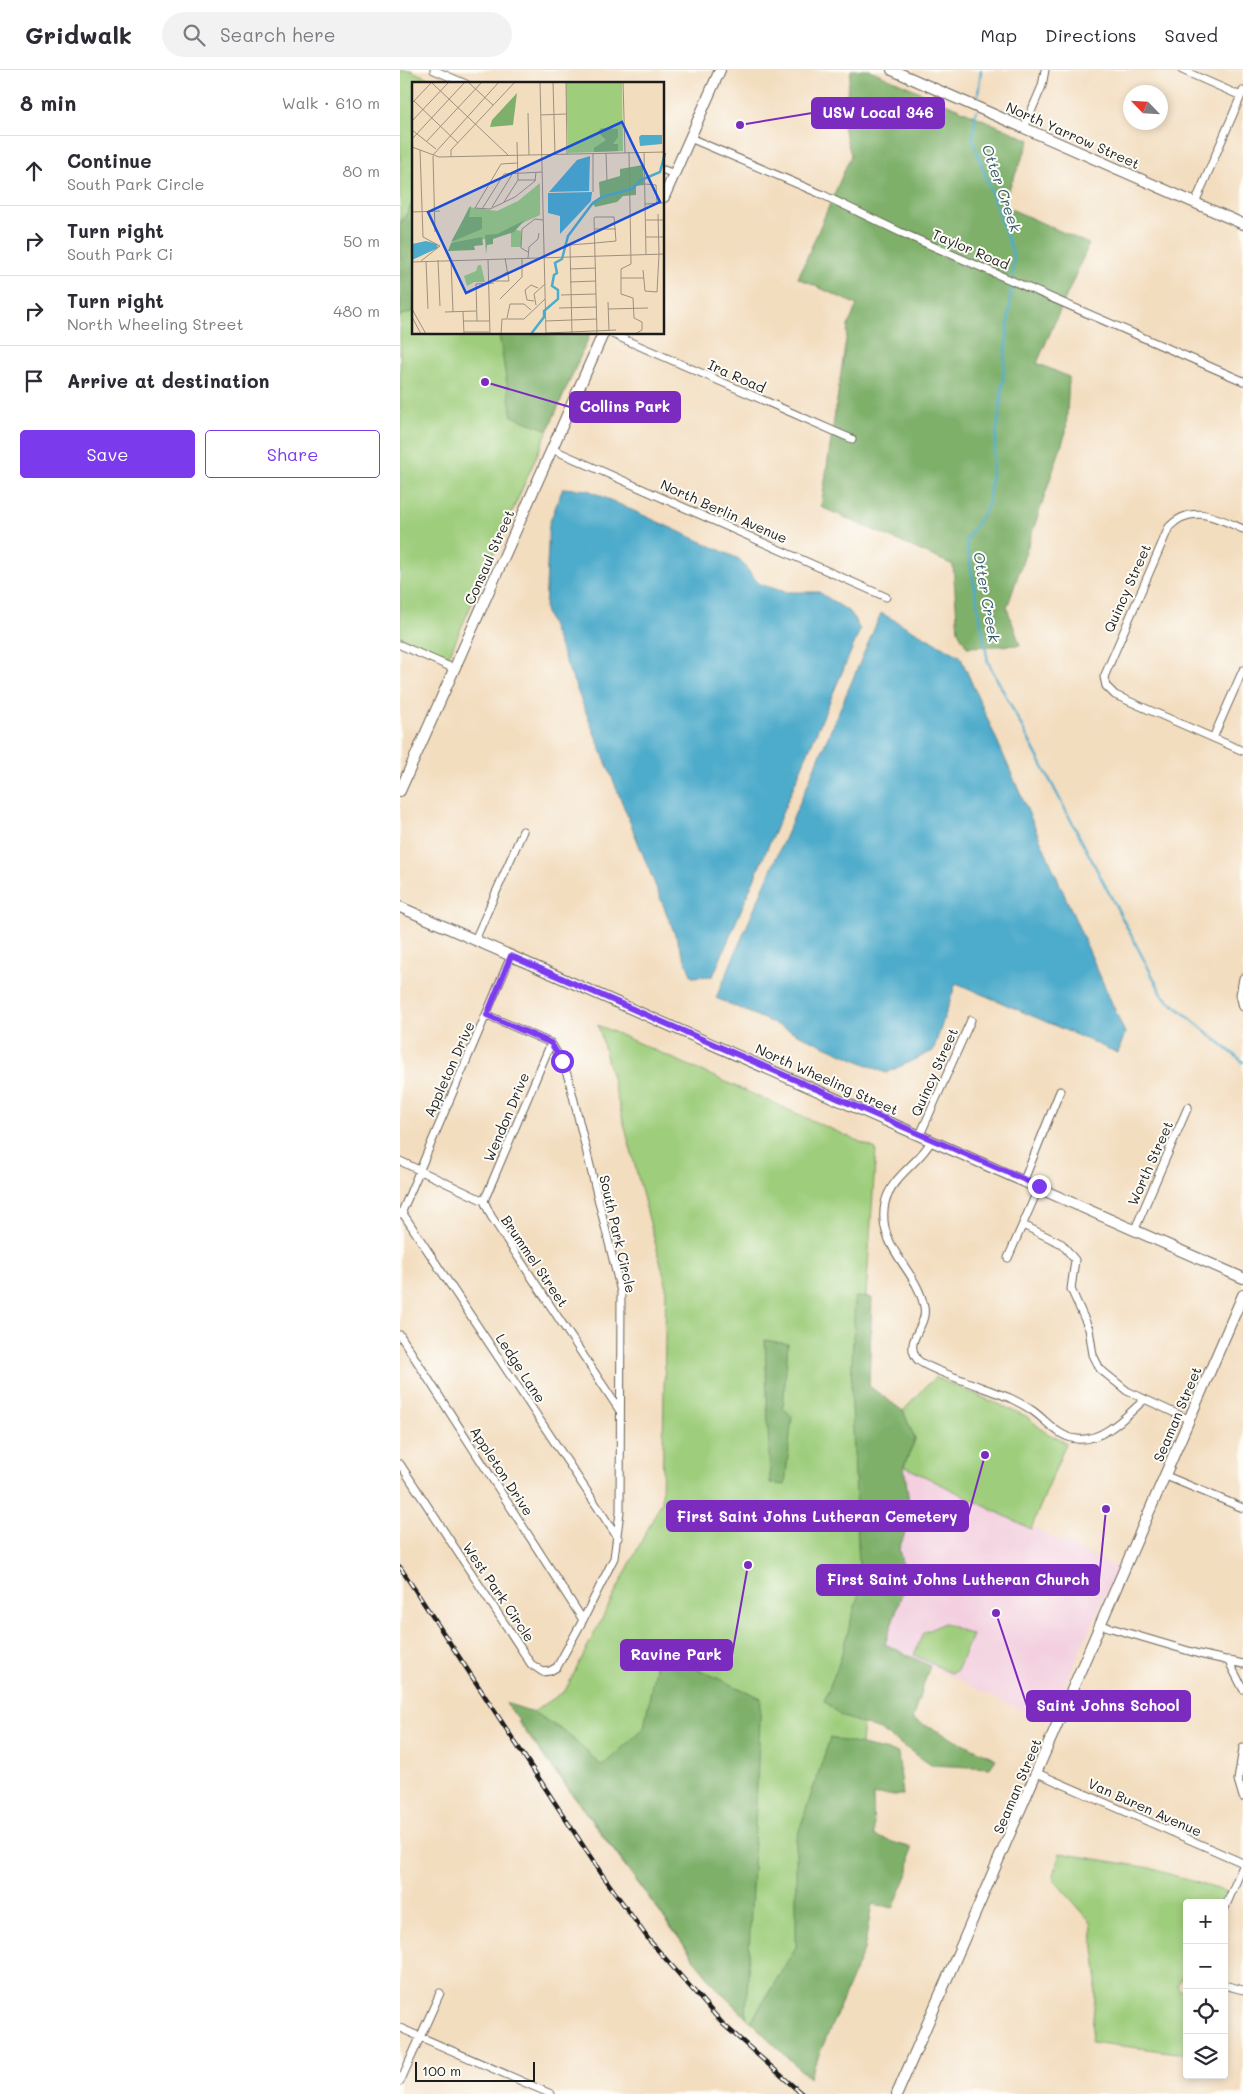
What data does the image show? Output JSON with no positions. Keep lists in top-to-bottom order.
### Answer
{
  "streets": {
    "street": [
      "North Yarrow Street",
      "Taylor Road",
      "Ira Road",
      "North Berlin Avenue",
      "Consaul Street",
      "Quincy Street",
      "Appleton Drive",
      "North Wheeling Street",
      "Wendon Drive",
      "Worth Street",
      "South Park Circle",
      "Brummel Street",
      "Ledge Lane",
      "Seaman Street",
      "West Park Circle",
      "Van Buren Avenue"
    ]
  },
  "crossings": [
    ["North Berlin Avenue", "Consaul Street"],
    ["Quincy Street", "North Wheeling Street"],
    ["Appleton Drive", "North Wheeling Street"],
    ["Appleton Drive", "South Park Circle"],
    ["Appleton Drive", "Ledge Lane"],
    ["Appleton Drive", "West Park Circle"],
    ["North Wheeling Street", "Worth Street"],
    ["Wendon Drive", "South Park Circle"],
    ["Wendon Drive", "Brummel Street"],
    ["South Park Circle", "Brummel Street"],
    ["South Park Circle", "Ledge Lane"],
    ["South Park Circle", "West Park Circle"],
    ["Seaman Street", "Van Buren Avenue"]
  ],
  "water": ["Otter Creek"],
  "places": [
    "USW Local 346",
    "Collins Park",
    "First Saint Johns Lutheran Cemetery",
    "First Saint Johns Lutheran Church",
    "Ravine Park",
    "Saint Johns School"
  ],
  "scale_bar": "100 m",
  "north": "top left",
  "page": {
    "header": "Gridwalk",
    "search": "Search here",
    "nav": ["Map", "Directions", "Saved"],
    "heading": ["8 min", "Walk · 610 m"],
    "list": [
      ["Continue", "South Park Circle", "80 m"],
      ["Turn right", "South Park Ci", "50 m"],
      ["Turn right", "North Wheeling Street", "480 m"],
      "Arrive at destination"
    ],
    "buttons": ["Save", "Share"],
    "map_buttons": ["+", "−"],
    "scale": "100 m"
  }
}
